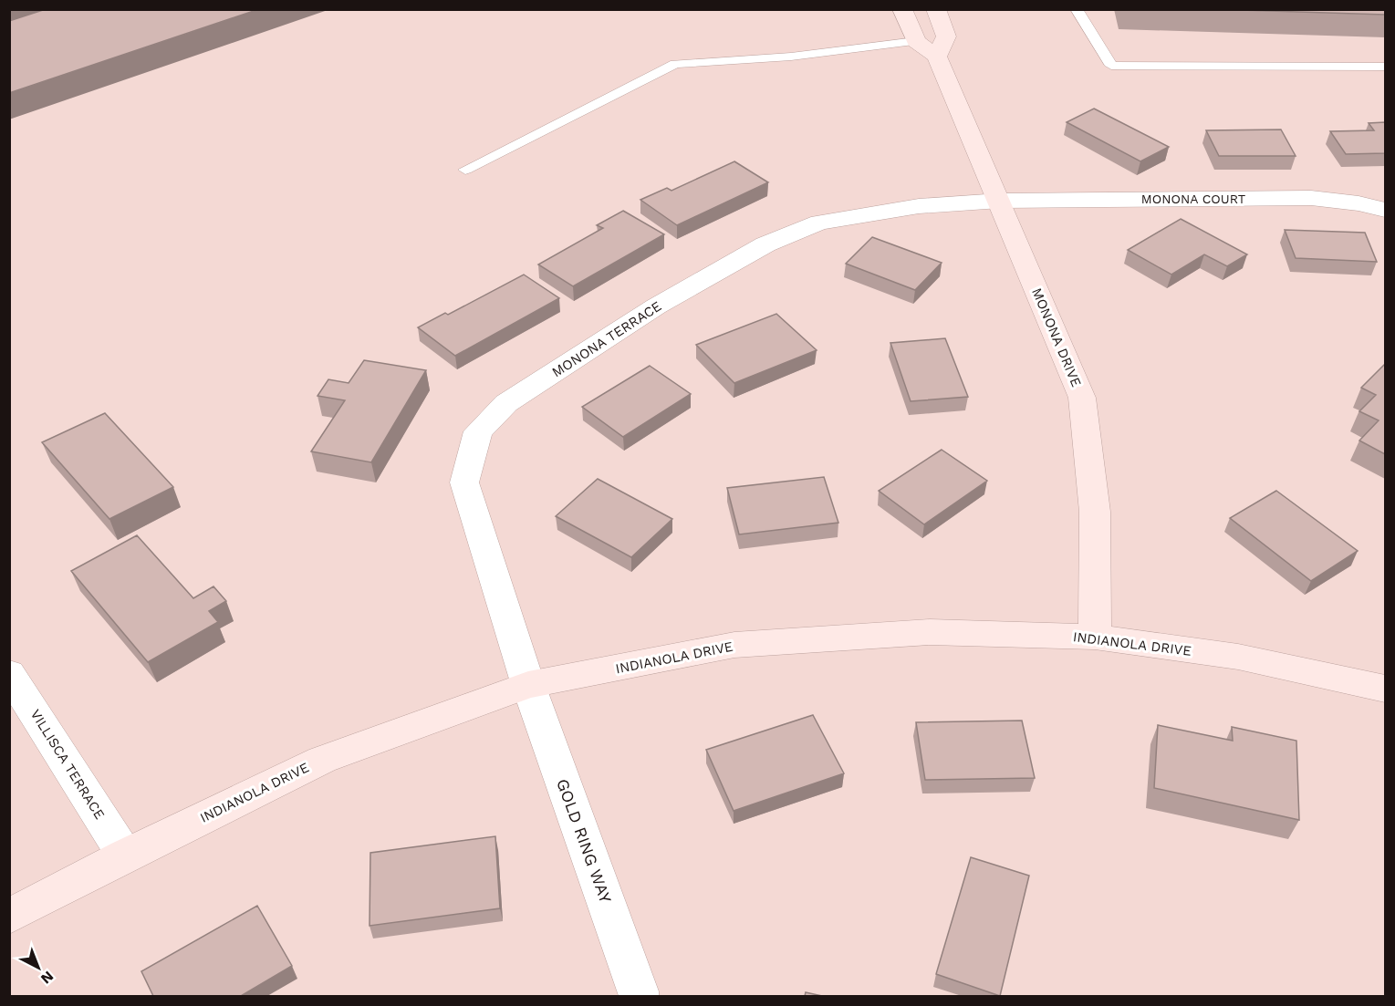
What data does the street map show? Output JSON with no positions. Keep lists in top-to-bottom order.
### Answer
{
  "streets": {
    "street": [
      "MONONA COURT",
      "MONONA DRIVE",
      "MONONA TERRACE",
      "INDIANOLA DRIVE",
      "VILLISCA TERRACE",
      "GOLD RING WAY"
    ]
  },
  "crossings": [
    ["MONONA COURT", "MONONA DRIVE"],
    ["MONONA COURT", "MONONA TERRACE"],
    ["MONONA DRIVE", "MONONA TERRACE"],
    ["MONONA DRIVE", "INDIANOLA DRIVE"],
    ["MONONA TERRACE", "INDIANOLA DRIVE"],
    ["MONONA TERRACE", "GOLD RING WAY"],
    ["INDIANOLA DRIVE", "VILLISCA TERRACE"],
    ["INDIANOLA DRIVE", "GOLD RING WAY"]
  ],
  "north": "bottom right"
}
